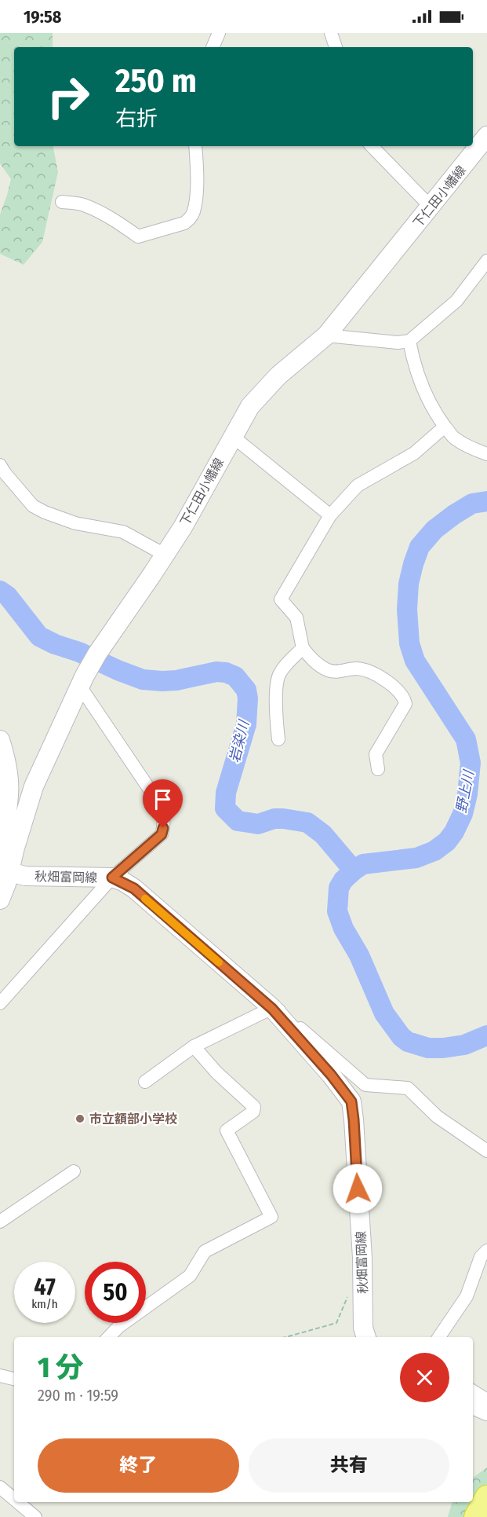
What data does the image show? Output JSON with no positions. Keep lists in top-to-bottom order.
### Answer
{
  "streets": {
    "main road": ["下仁田小幡線", "秋畑富岡線"]
  },
  "crossings": [
    ["下仁田小幡線", "秋畑富岡線"]
  ],
  "water": ["岩染川", "野上川"],
  "places": ["市立額部小学校"],
  "page": {
    "status": "19:58",
    "turn": ["250 m", "右折"],
    "speed": "47 km/h",
    "limit": "50",
    "heading": ["1 分", "290 m · 19:59"],
    "buttons": ["終了", "共有"]
  }
}
